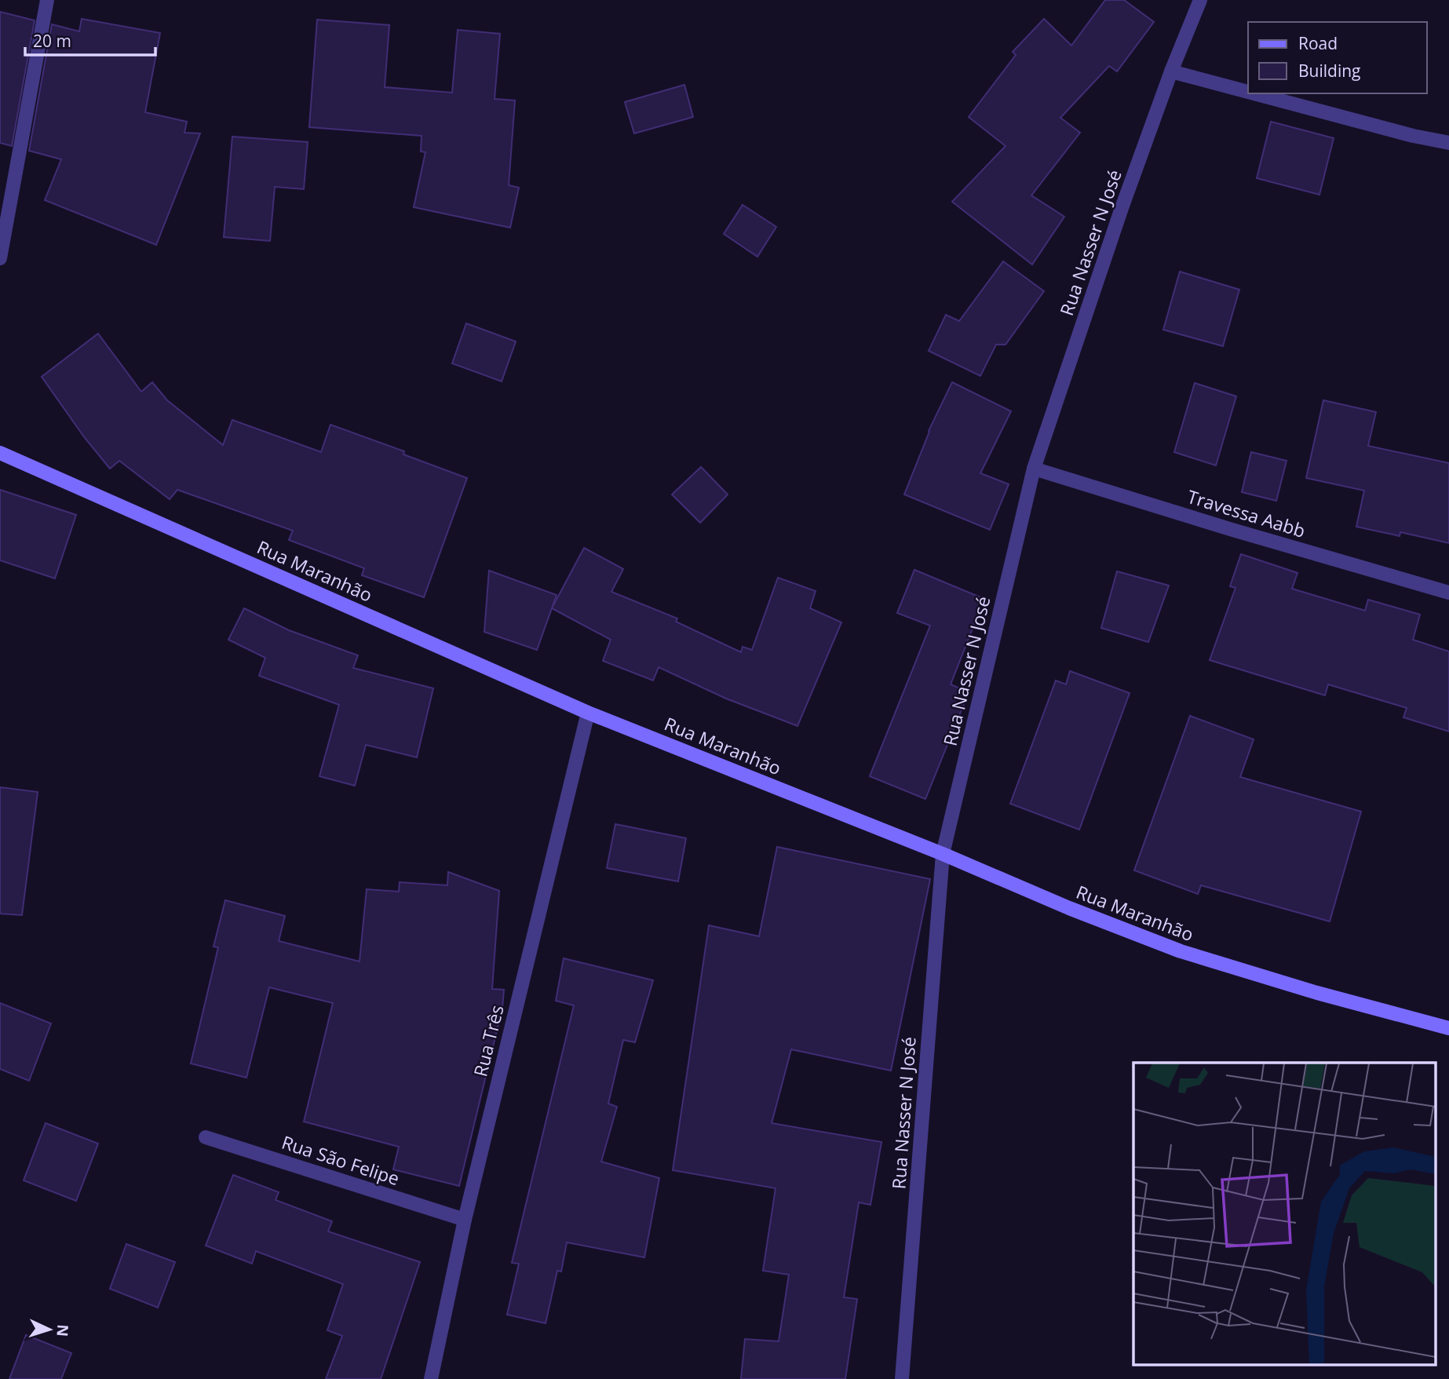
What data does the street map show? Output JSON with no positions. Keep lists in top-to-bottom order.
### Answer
{
  "streets": {
    "street": [
      "Rua Nasser N José",
      "Travessa Aabb",
      "Rua Maranhão",
      "Rua Três",
      "Rua São Felipe"
    ]
  },
  "crossings": [
    ["Rua Nasser N José", "Travessa Aabb"],
    ["Rua Nasser N José", "Rua Maranhão"],
    ["Rua Maranhão", "Rua Três"],
    ["Rua Três", "Rua São Felipe"]
  ],
  "legend": ["Road", "Building"],
  "scale_bar": "20 m",
  "north": "right"
}
